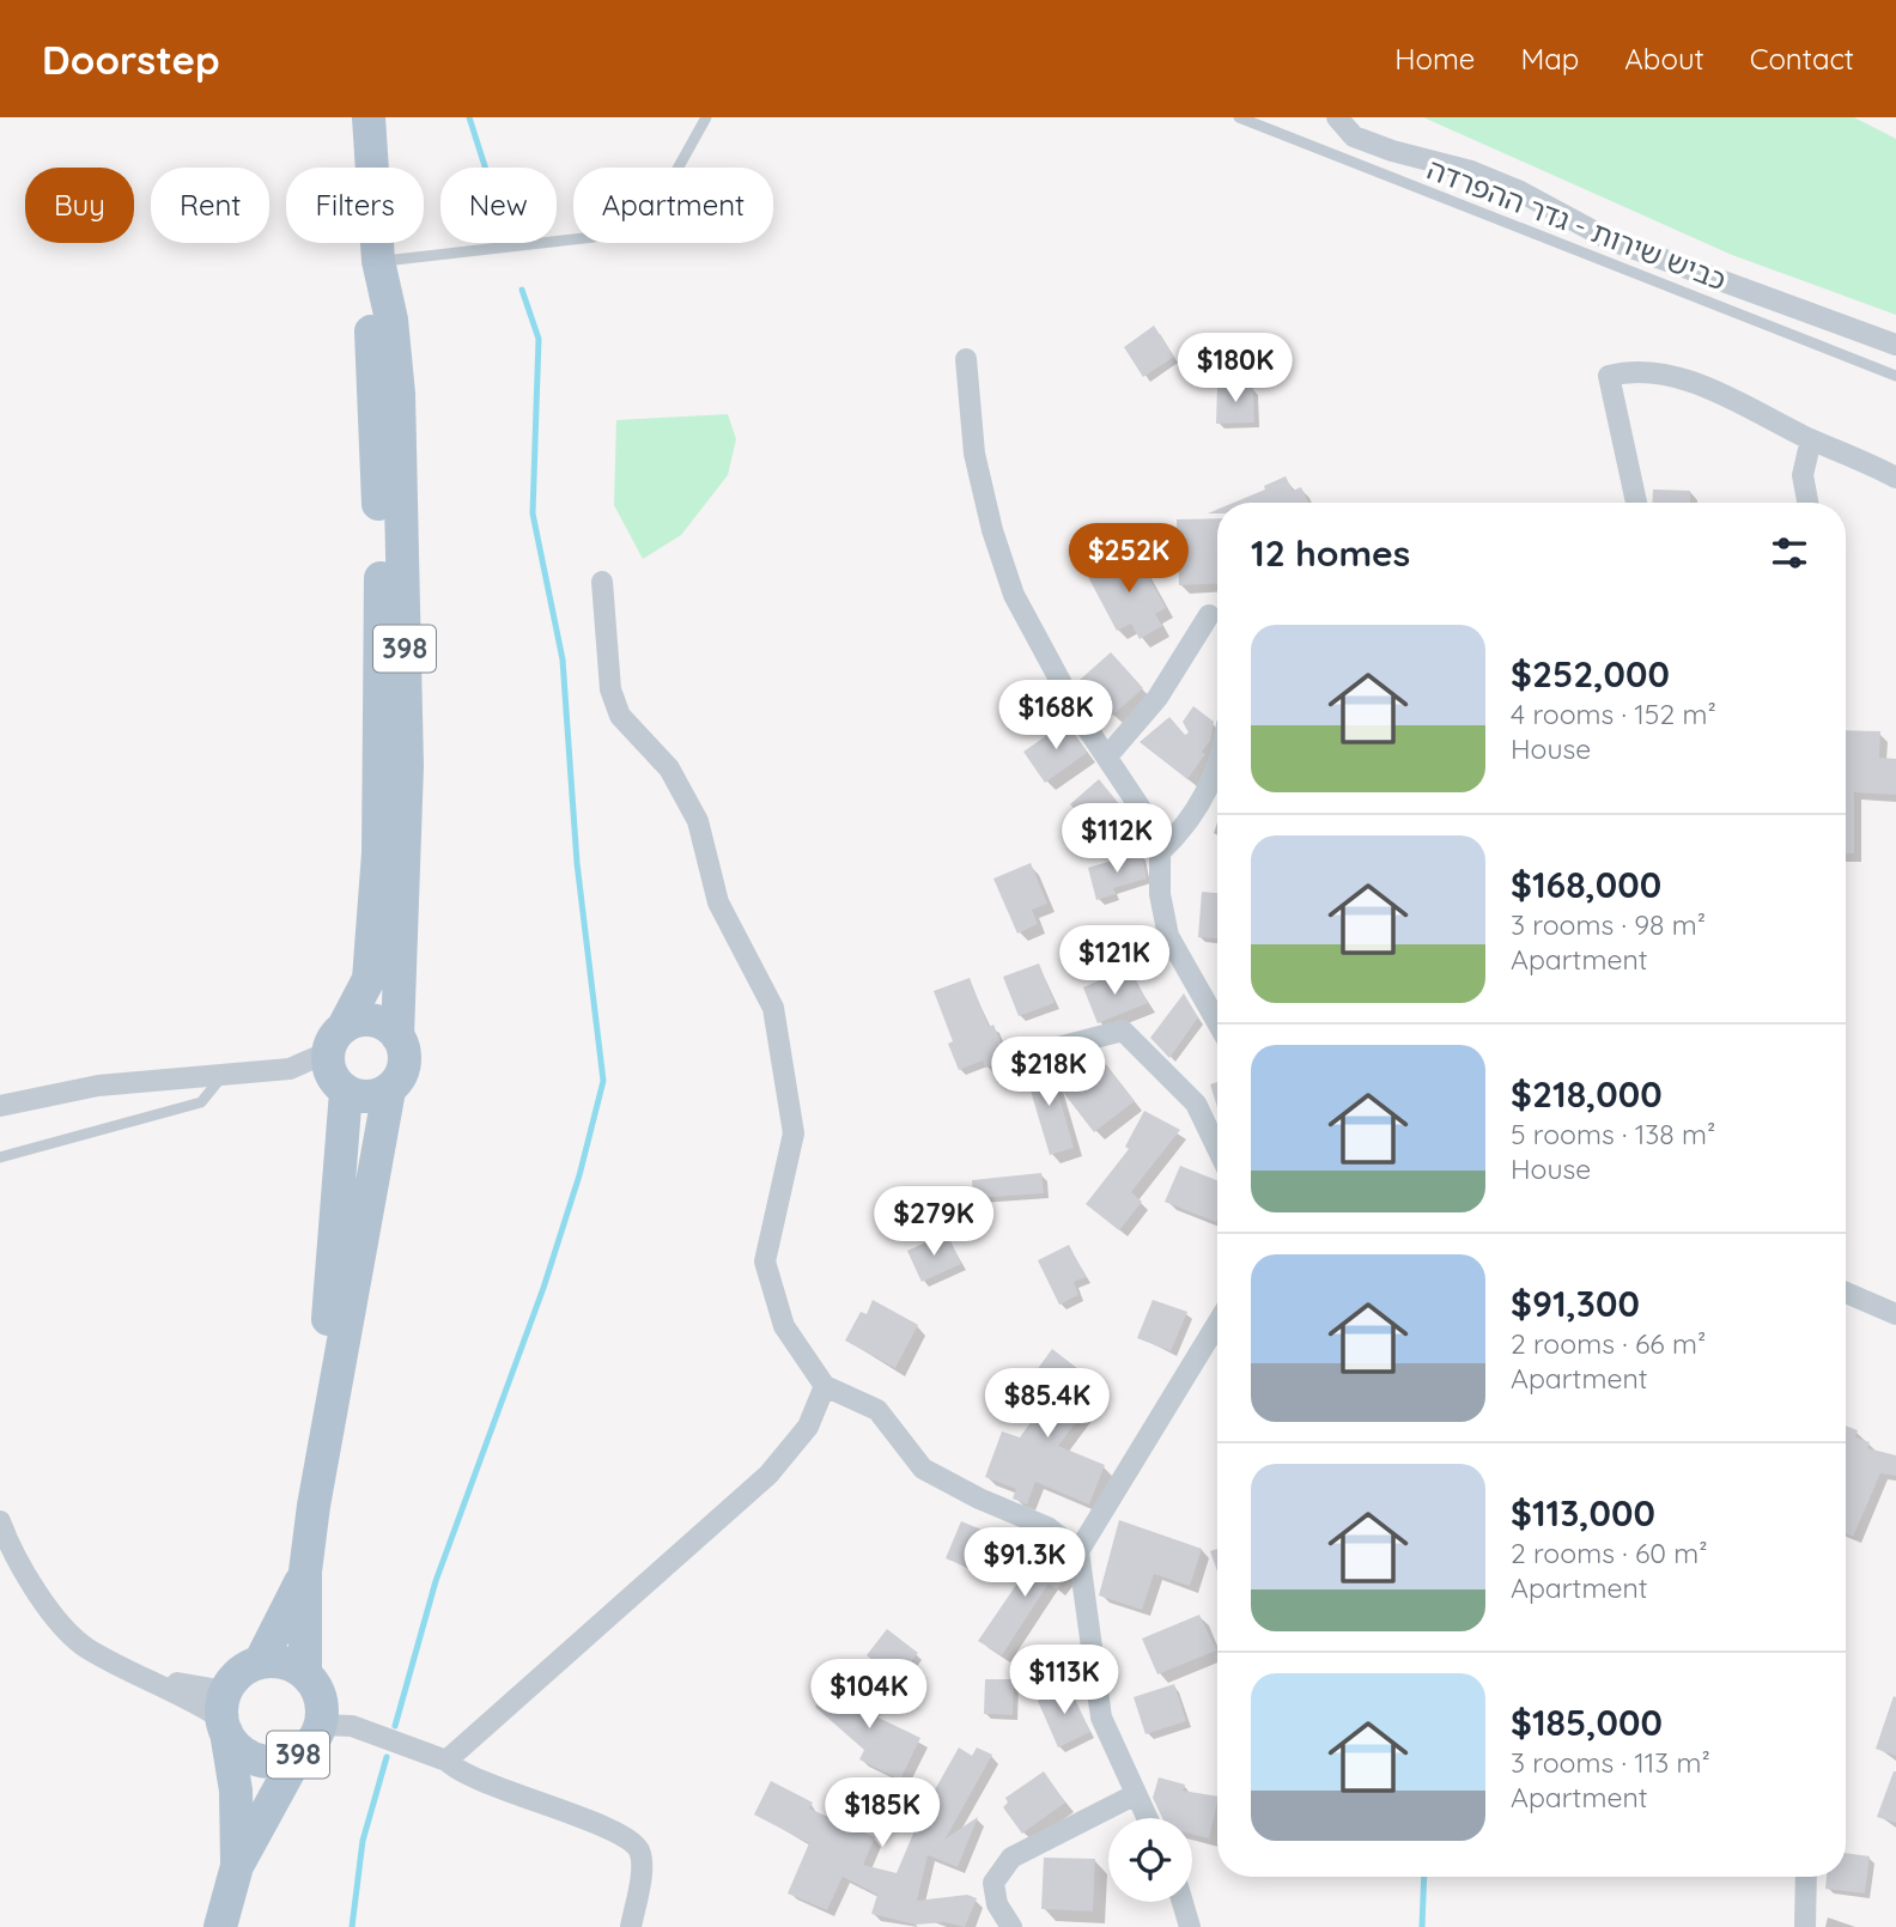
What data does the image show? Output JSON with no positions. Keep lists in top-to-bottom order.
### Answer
{
  "streets": {
    "main road": ["398"],
    "lane": ["כביש שירות - גדר ההפרדה"]
  },
  "page": {
    "header": "Doorstep",
    "nav": [
      "Home",
      "Map",
      "About",
      "Contact"
    ],
    "chip": [
      "Buy",
      "Rent",
      "Filters",
      "New",
      "Apartment"
    ],
    "price": [
      "$180K",
      "$252K",
      "$168K",
      "$112K",
      "$121K",
      "$218K",
      "$279K",
      "$85.4K",
      "$91.3K",
      "$113K",
      "$104K",
      "$185K"
    ],
    "heading": "12 homes",
    "list": [
      {
        "name": "$252,000",
        "note": "4 rooms · 152 m² · House"
      },
      {
        "name": "$168,000",
        "note": "3 rooms · 98 m² · Apartment"
      },
      {
        "name": "$218,000",
        "note": "5 rooms · 138 m² · House"
      },
      {
        "name": "$91,300",
        "note": "2 rooms · 66 m² · Apartment"
      },
      {
        "name": "$113,000",
        "note": "2 rooms · 60 m² · Apartment"
      },
      {
        "name": "$185,000",
        "note": "3 rooms · 113 m² · Apartment"
      }
    ]
  }
}
